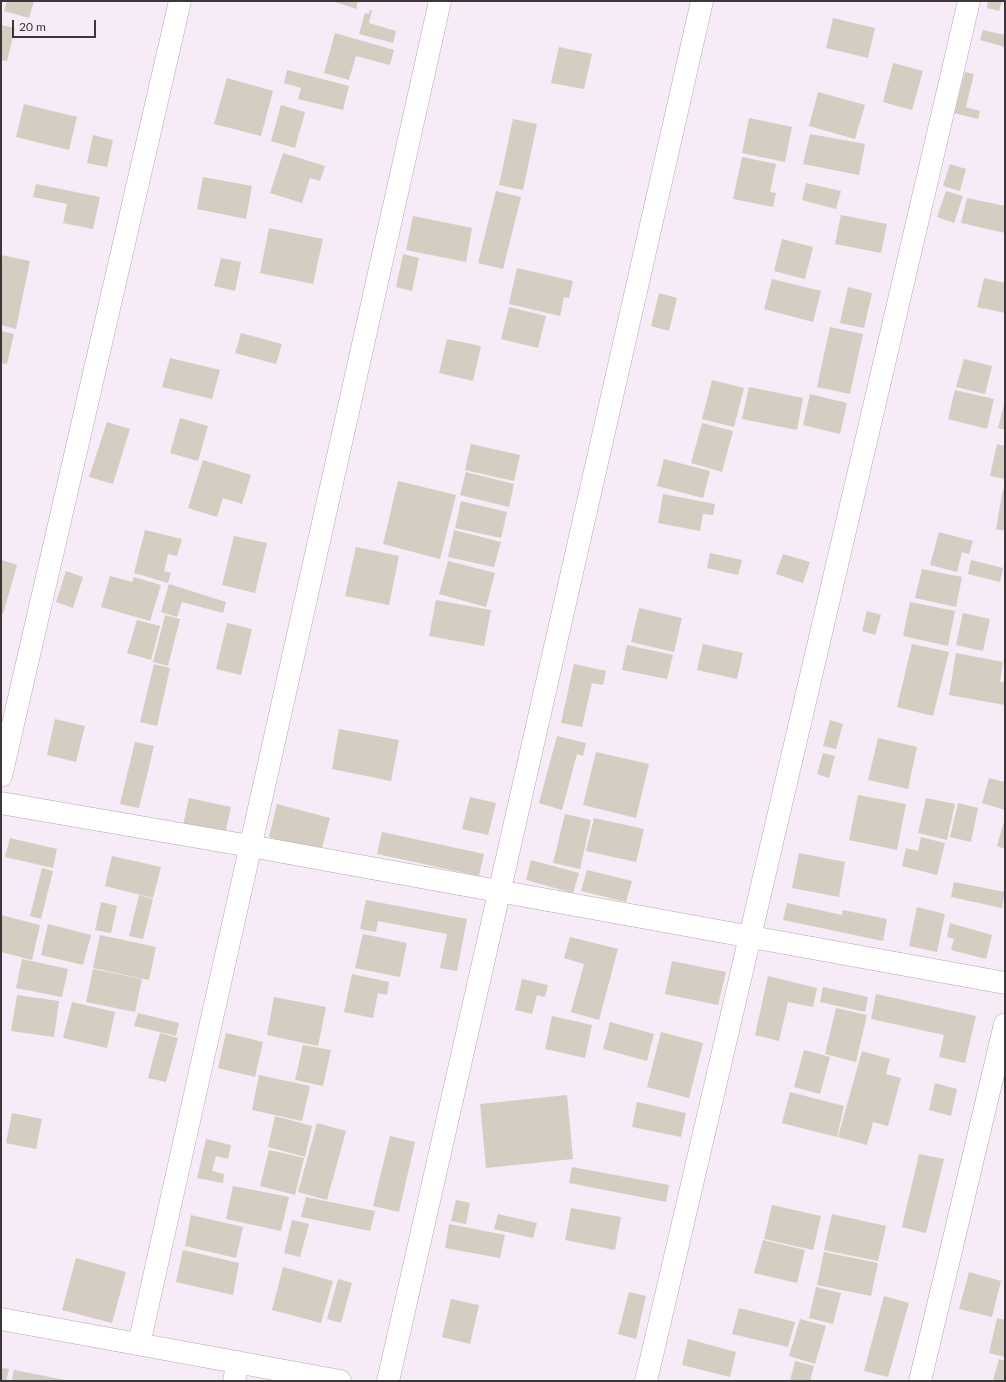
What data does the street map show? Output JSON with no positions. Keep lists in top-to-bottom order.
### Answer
{
  "scale_bar": "20 m"
}
